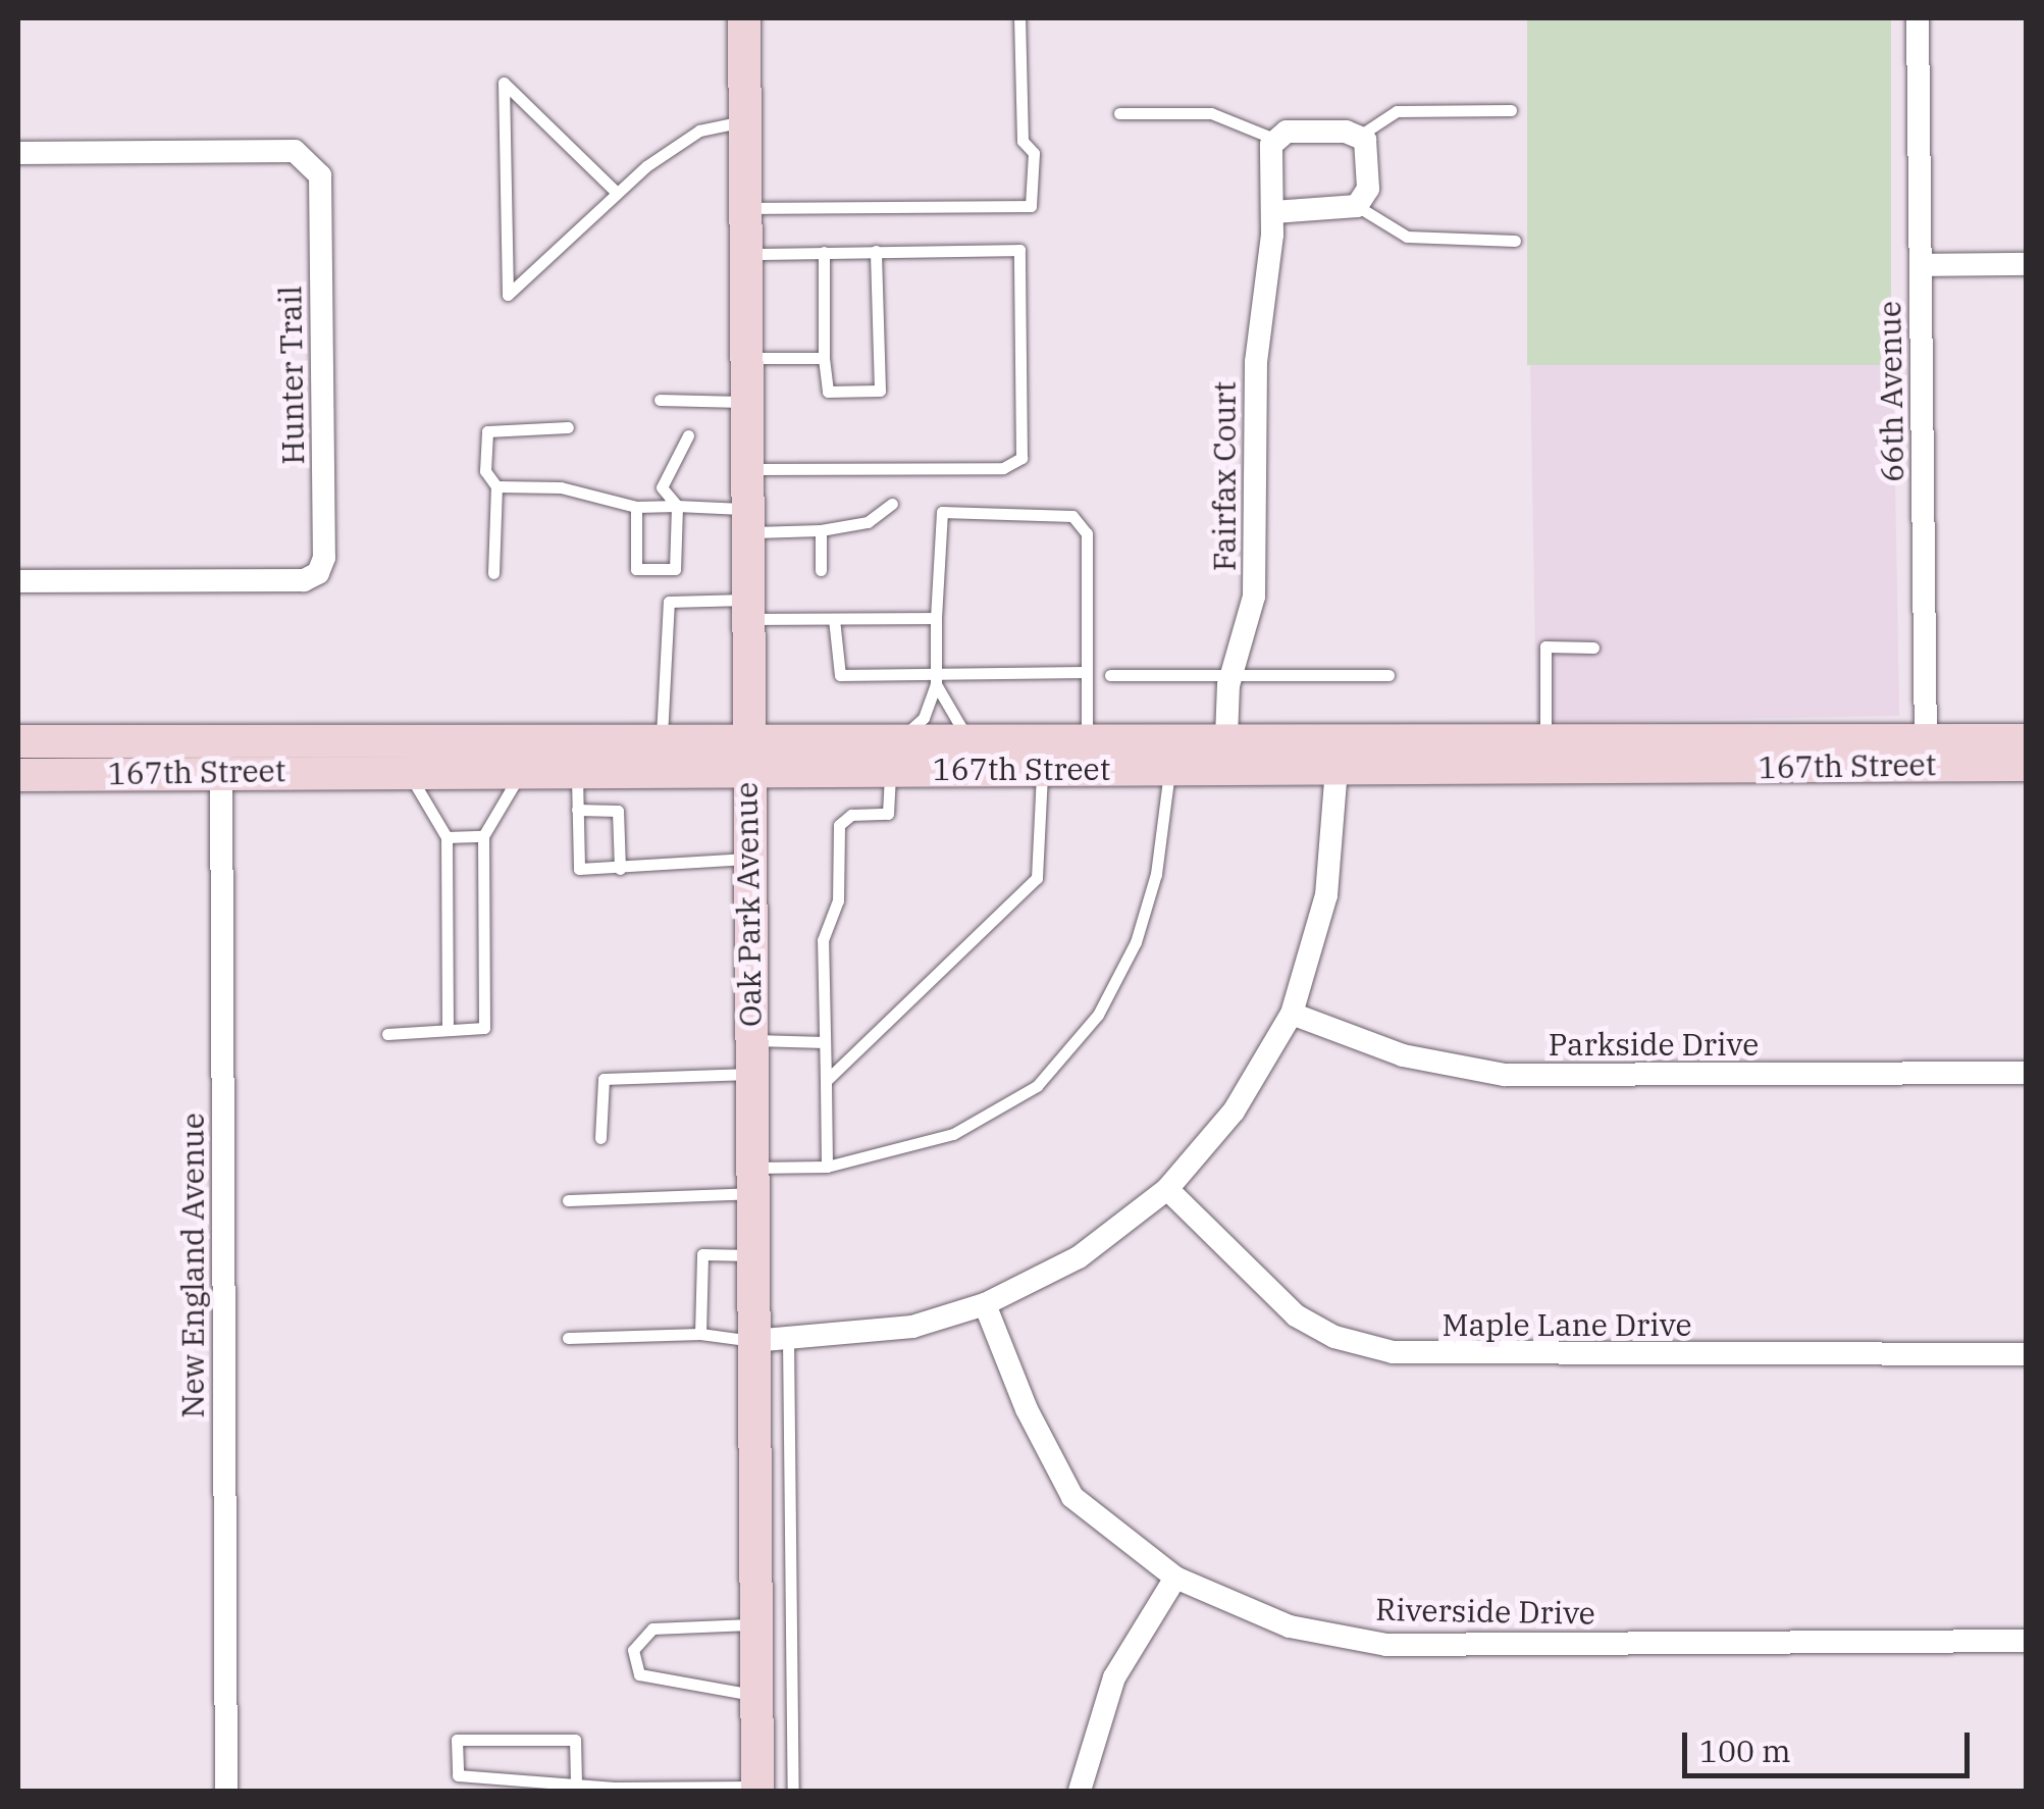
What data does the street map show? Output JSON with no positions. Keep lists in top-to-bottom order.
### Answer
{
  "streets": {
    "main road": ["167th Street", "Oak Park Avenue"],
    "street": [
      "Hunter Trail",
      "66th Avenue",
      "Fairfax Court",
      "Parkside Drive",
      "New England Avenue",
      "Maple Lane Drive",
      "Riverside Drive"
    ]
  },
  "crossings": [
    ["66th Avenue", "167th Street"],
    ["Fairfax Court", "167th Street"],
    ["167th Street", "Oak Park Avenue"],
    ["167th Street", "New England Avenue"]
  ],
  "scale_bar": "100 m"
}
